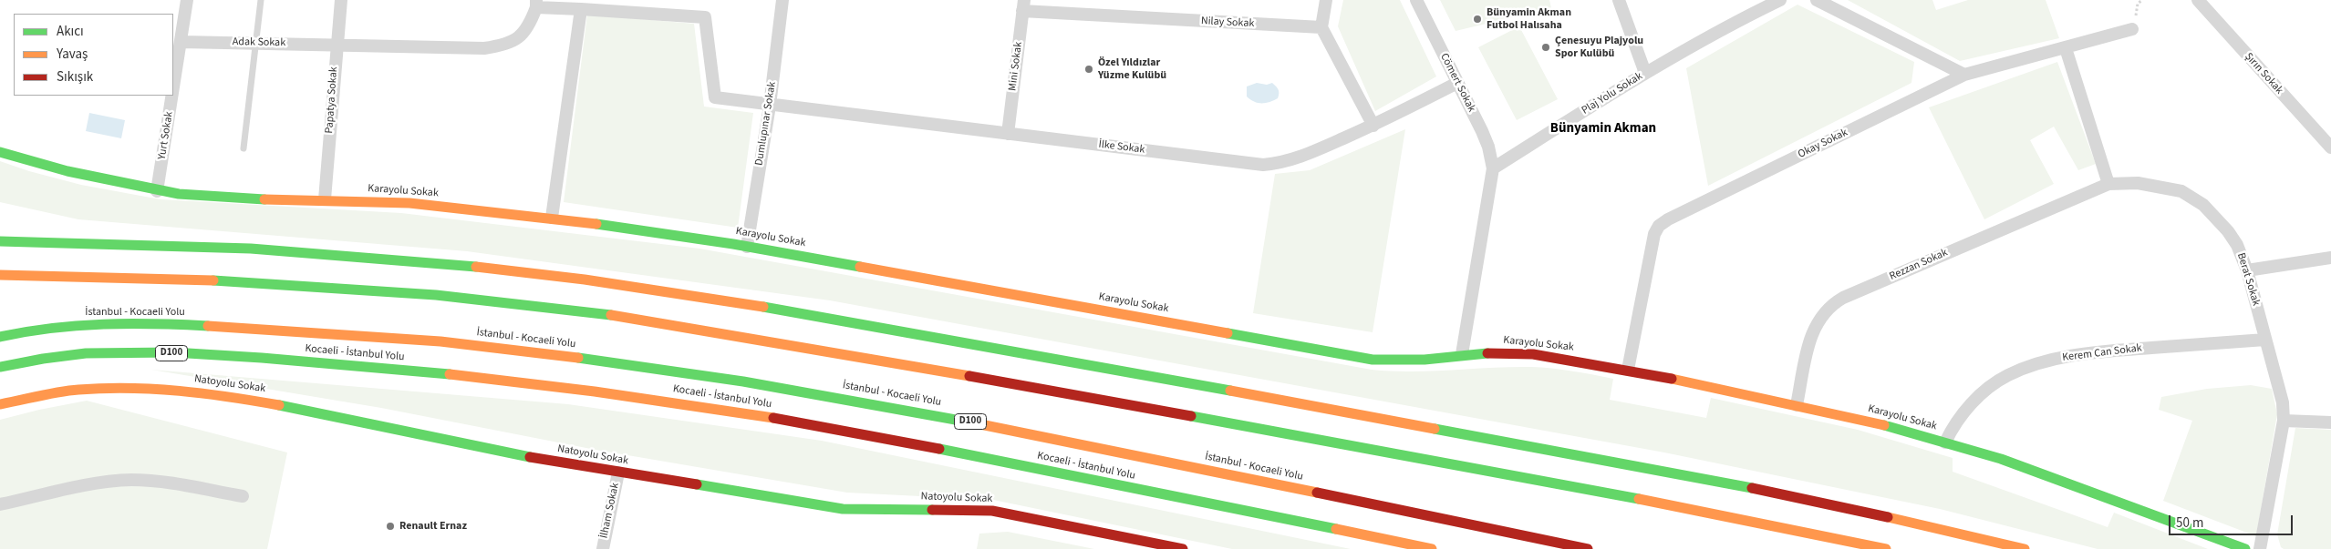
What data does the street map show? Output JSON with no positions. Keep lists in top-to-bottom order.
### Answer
{
  "streets": {
    "main road": [
      "Karayolu Sokak",
      "İstanbul - Kocaeli Yolu",
      "D100",
      "Kocaeli - İstanbul Yolu",
      "Natoyolu Sokak"
    ],
    "street": [
      "Nilay Sokak",
      "Adak Sokak",
      "Mini Sokak",
      "Şırın Sokak",
      "Cömert Sokak",
      "Plaj Yolu Sokak",
      "Papatya Sokak",
      "Dumlupınar Sokak",
      "Yurt Sokak",
      "Okay Sokak",
      "İlke Sokak",
      "Rezzan Sokak",
      "Berat Sokak",
      "Kerem Can Sokak",
      "İlham Sokak"
    ]
  },
  "crossings": [
    ["Nilay Sokak", "Mini Sokak"],
    ["Adak Sokak", "Papatya Sokak"],
    ["Adak Sokak", "Yurt Sokak"],
    ["Mini Sokak", "İlke Sokak"],
    ["Cömert Sokak", "Plaj Yolu Sokak"],
    ["Cömert Sokak", "İlke Sokak"],
    ["Papatya Sokak", "Karayolu Sokak"],
    ["Dumlupınar Sokak", "İlke Sokak"],
    ["Dumlupınar Sokak", "Karayolu Sokak"],
    ["Yurt Sokak", "Karayolu Sokak"],
    ["Okay Sokak", "Karayolu Sokak"],
    ["Karayolu Sokak", "Rezzan Sokak"],
    ["Karayolu Sokak", "Kerem Can Sokak"],
    ["Rezzan Sokak", "Berat Sokak"],
    ["Berat Sokak", "Kerem Can Sokak"],
    ["Natoyolu Sokak", "İlham Sokak"]
  ],
  "districts": ["Bünyamin Akman"],
  "places": [
    "Bünyamin Akman Futbol Halısaha",
    "Çenesuyu Plajyolu Spor Kulübü",
    "Özel Yıldızlar Yüzme Kulübü",
    "Renault Ernaz"
  ],
  "legend": ["Akıcı", "Yavaş", "Sıkışık"],
  "scale_bar": "50 m"
}
